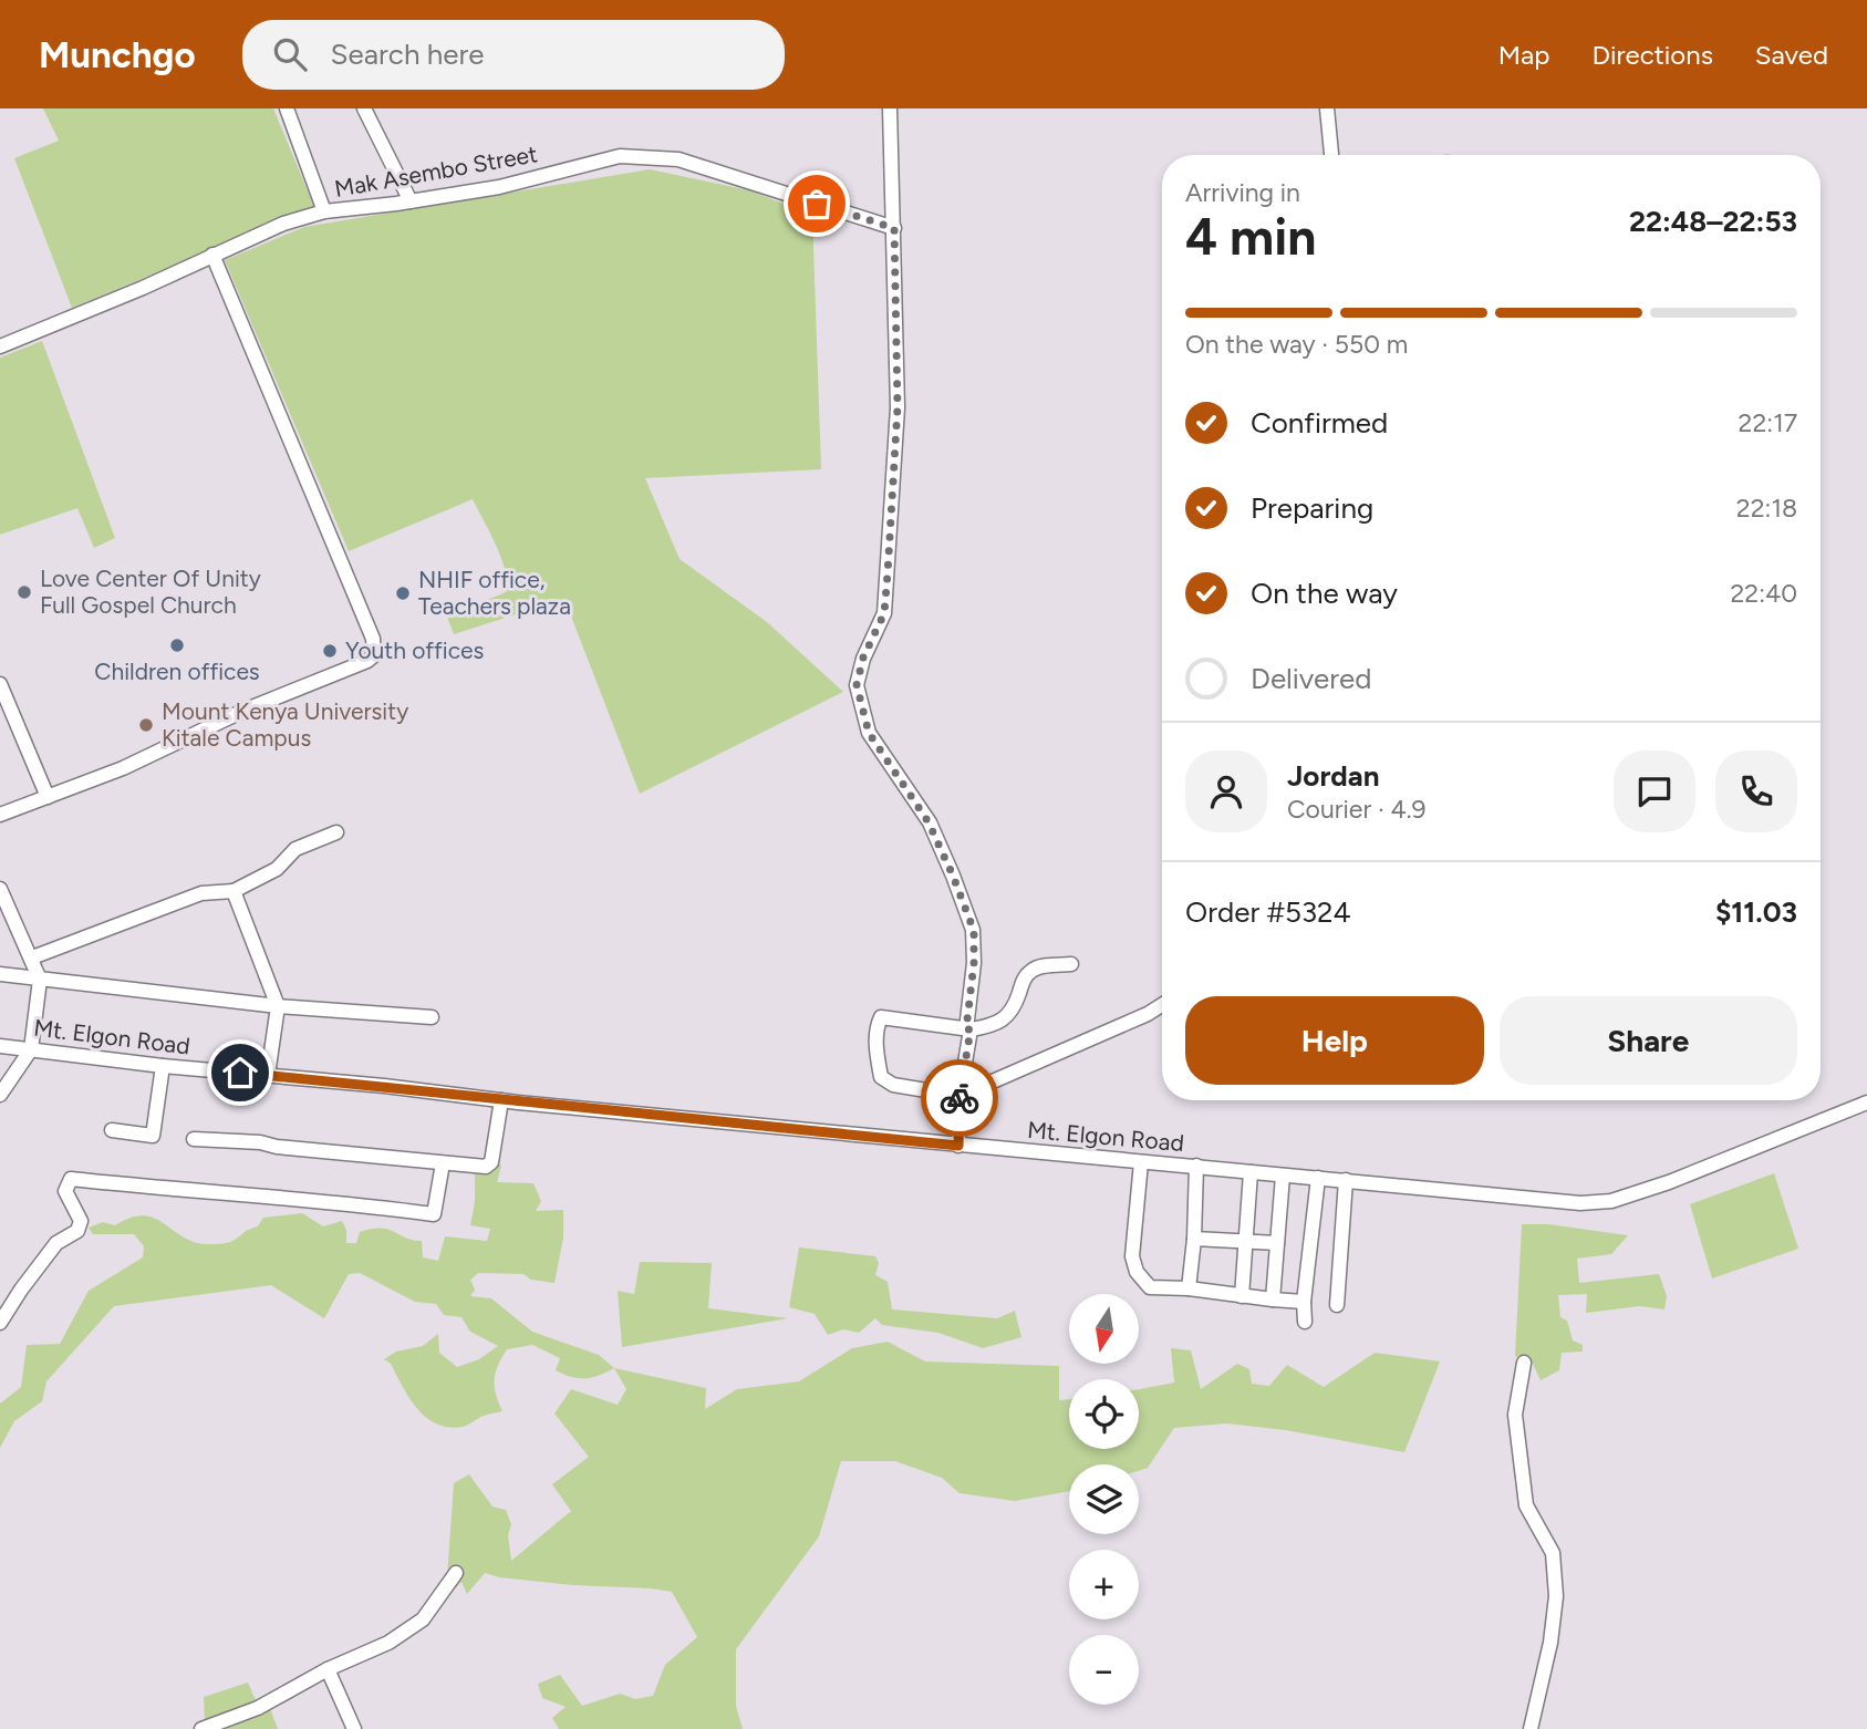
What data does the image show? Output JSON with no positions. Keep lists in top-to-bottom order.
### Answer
{
  "streets": {
    "street": ["Mak Asembo Street", "Mt. Elgon Road"]
  },
  "places": [
    "Love Center Of Unity Full Gospel Church",
    "NHIF office, Teachers plaza",
    "Children offices",
    "Youth offices",
    "Mount Kenya University Kitale Campus"
  ],
  "north": "bottom",
  "page": {
    "header": "Munchgo",
    "search": "Search here",
    "nav": ["Map", "Directions", "Saved"],
    "heading": ["4 min", "Arriving in", "22:48–22:53"],
    "panel": [
      "Jordan",
      "Courier · 4.9",
      "Order #5324",
      "$11.03"
    ],
    "bar": "On the way · 550 m",
    "list": [
      ["Confirmed", "22:17"],
      ["Preparing", "22:18"],
      ["On the way", "22:40"],
      "Delivered"
    ],
    "buttons": ["Help", "Share"],
    "map_buttons": ["+", "−"]
  }
}
